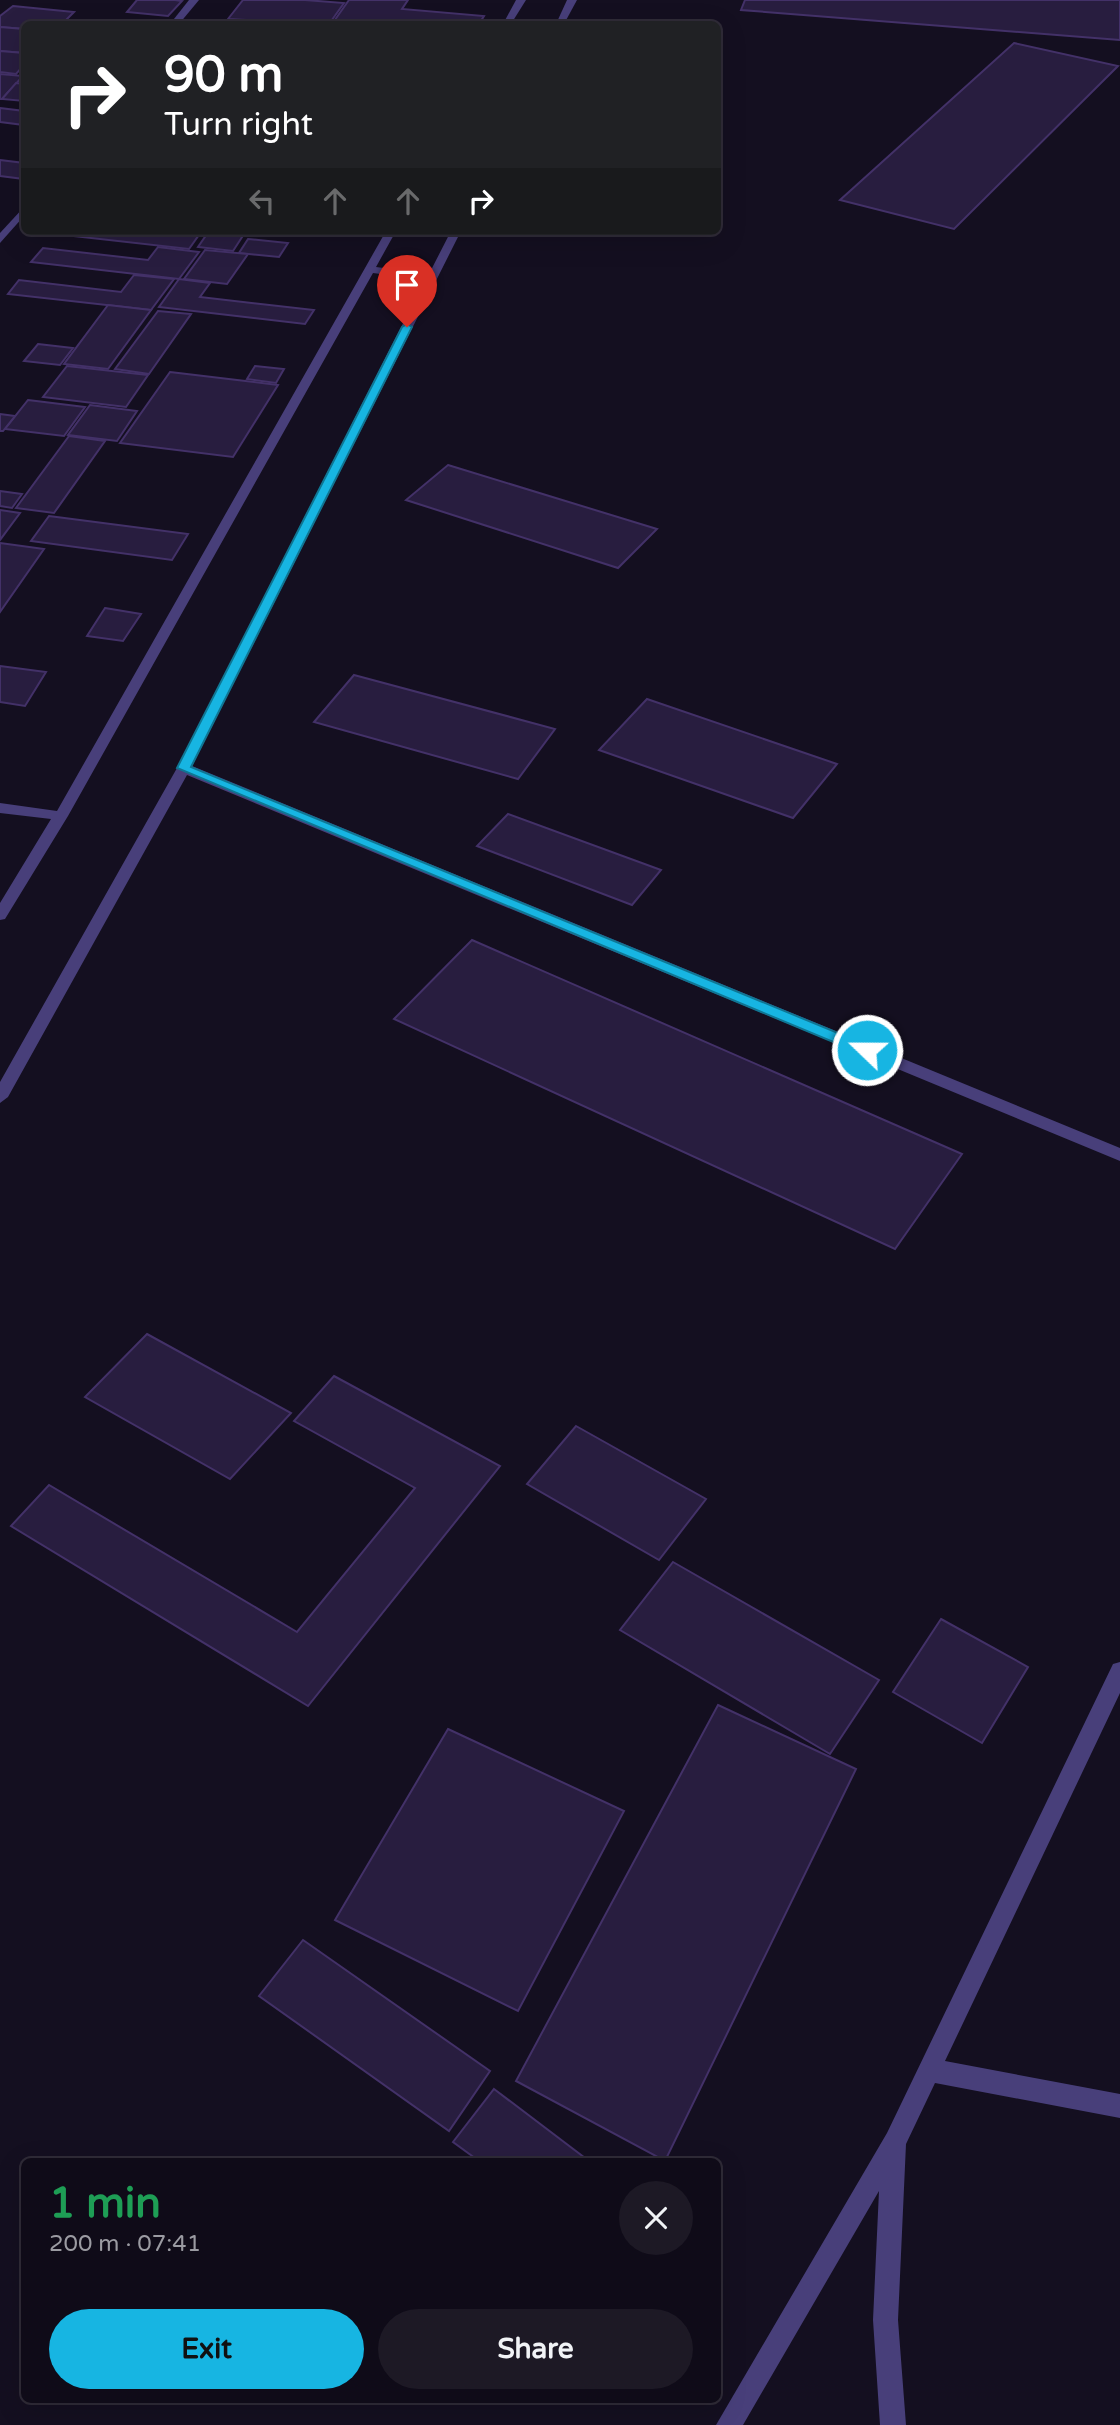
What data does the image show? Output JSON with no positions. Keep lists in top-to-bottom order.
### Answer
{
  "page": {
    "turn": ["90 m", "Turn right"],
    "heading": ["1 min", "200 m · 07:41"],
    "buttons": ["Exit", "Share"]
  }
}
